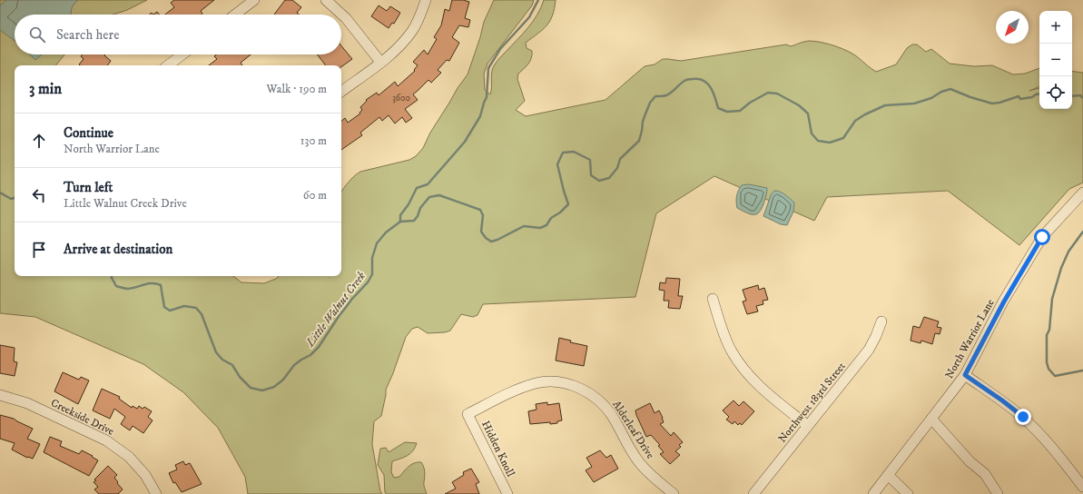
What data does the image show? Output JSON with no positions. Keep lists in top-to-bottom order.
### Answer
{
  "streets": {
    "street": [
      "North Warrior Lane",
      "Northwest 183rd Street",
      "Creekside Drive",
      "Alderleaf Drive",
      "Hidden Knoll"
    ]
  },
  "crossings": [
    ["Alderleaf Drive", "Hidden Knoll"]
  ],
  "water": ["Little Walnut Creek"],
  "house_numbers": ["3600"],
  "north": "bottom left",
  "page": {
    "map_buttons": ["+", "−"],
    "search": "Search here",
    "heading": ["3 min", "Walk · 190 m"],
    "list": [
      ["Continue", "North Warrior Lane", "130 m"],
      ["Turn left", "Little Walnut Creek Drive", "60 m"],
      "Arrive at destination"
    ]
  }
}
